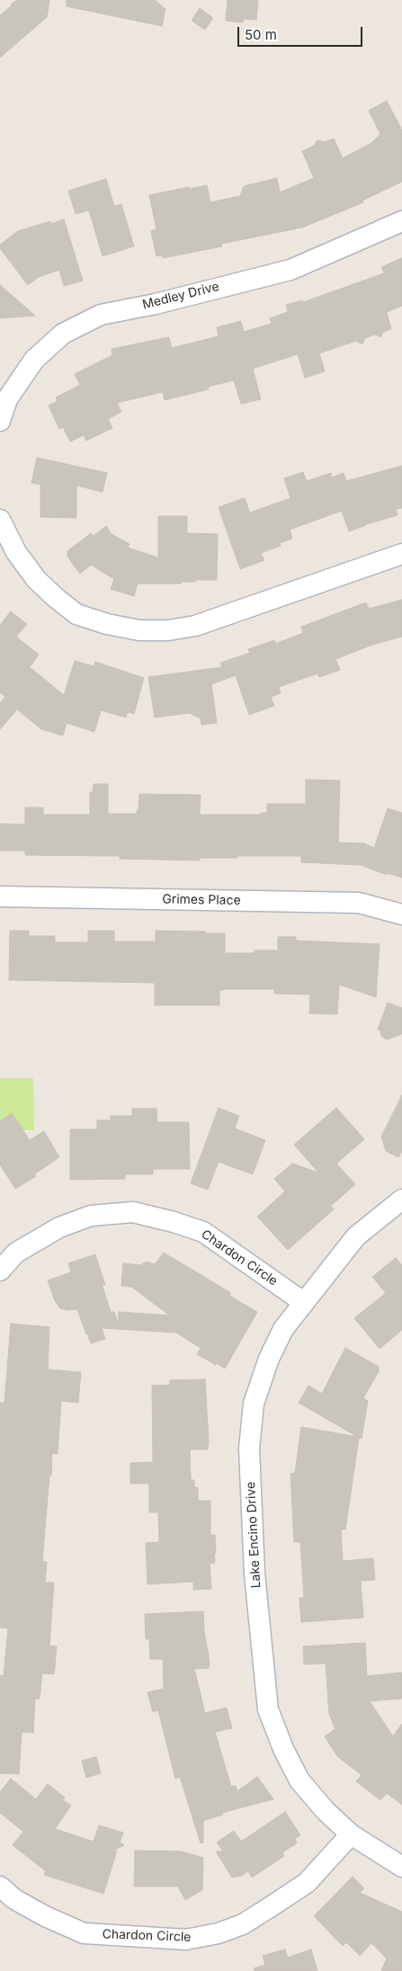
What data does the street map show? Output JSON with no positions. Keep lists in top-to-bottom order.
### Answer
{
  "streets": {
    "street": [
      "Medley Drive",
      "Grimes Place",
      "Chardon Circle",
      "Lake Encino Drive"
    ]
  },
  "crossings": [
    ["Chardon Circle", "Lake Encino Drive"]
  ],
  "scale_bar": "50 m"
}
